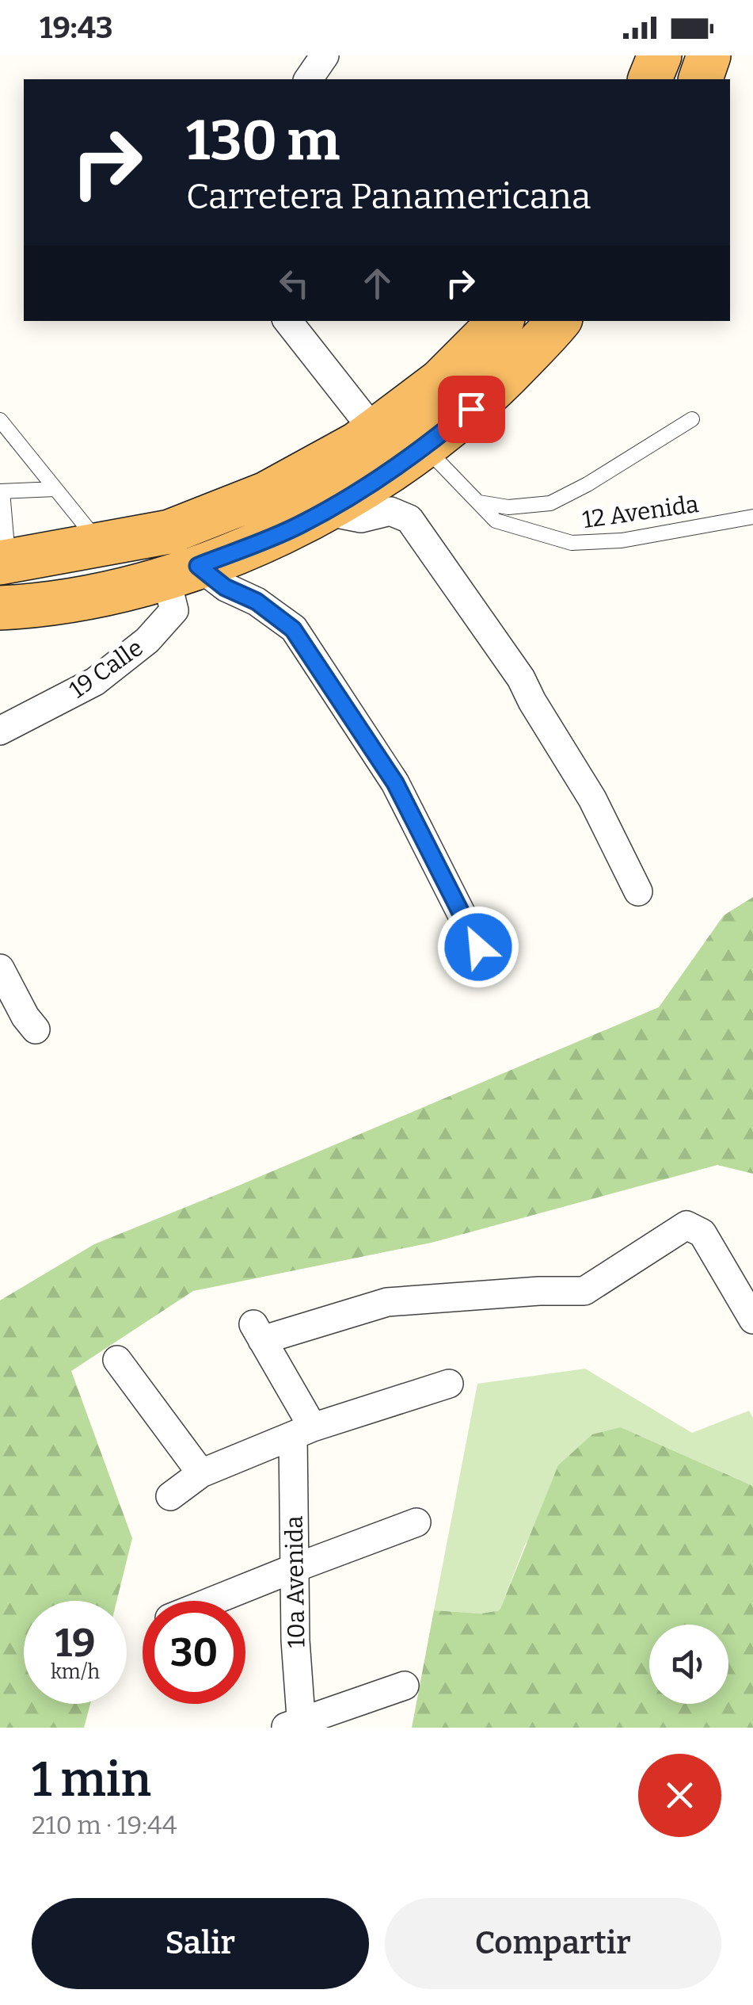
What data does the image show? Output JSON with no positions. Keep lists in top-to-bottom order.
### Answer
{
  "streets": {
    "street": ["19 Calle", "10a Avenida"],
    "lane": ["12 Avenida"]
  },
  "page": {
    "status": "19:43",
    "turn": ["130 m", "Carretera Panamericana"],
    "speed": "19 km/h",
    "limit": "30",
    "heading": ["1 min", "210 m · 19:44"],
    "buttons": ["Salir", "Compartir"]
  }
}
